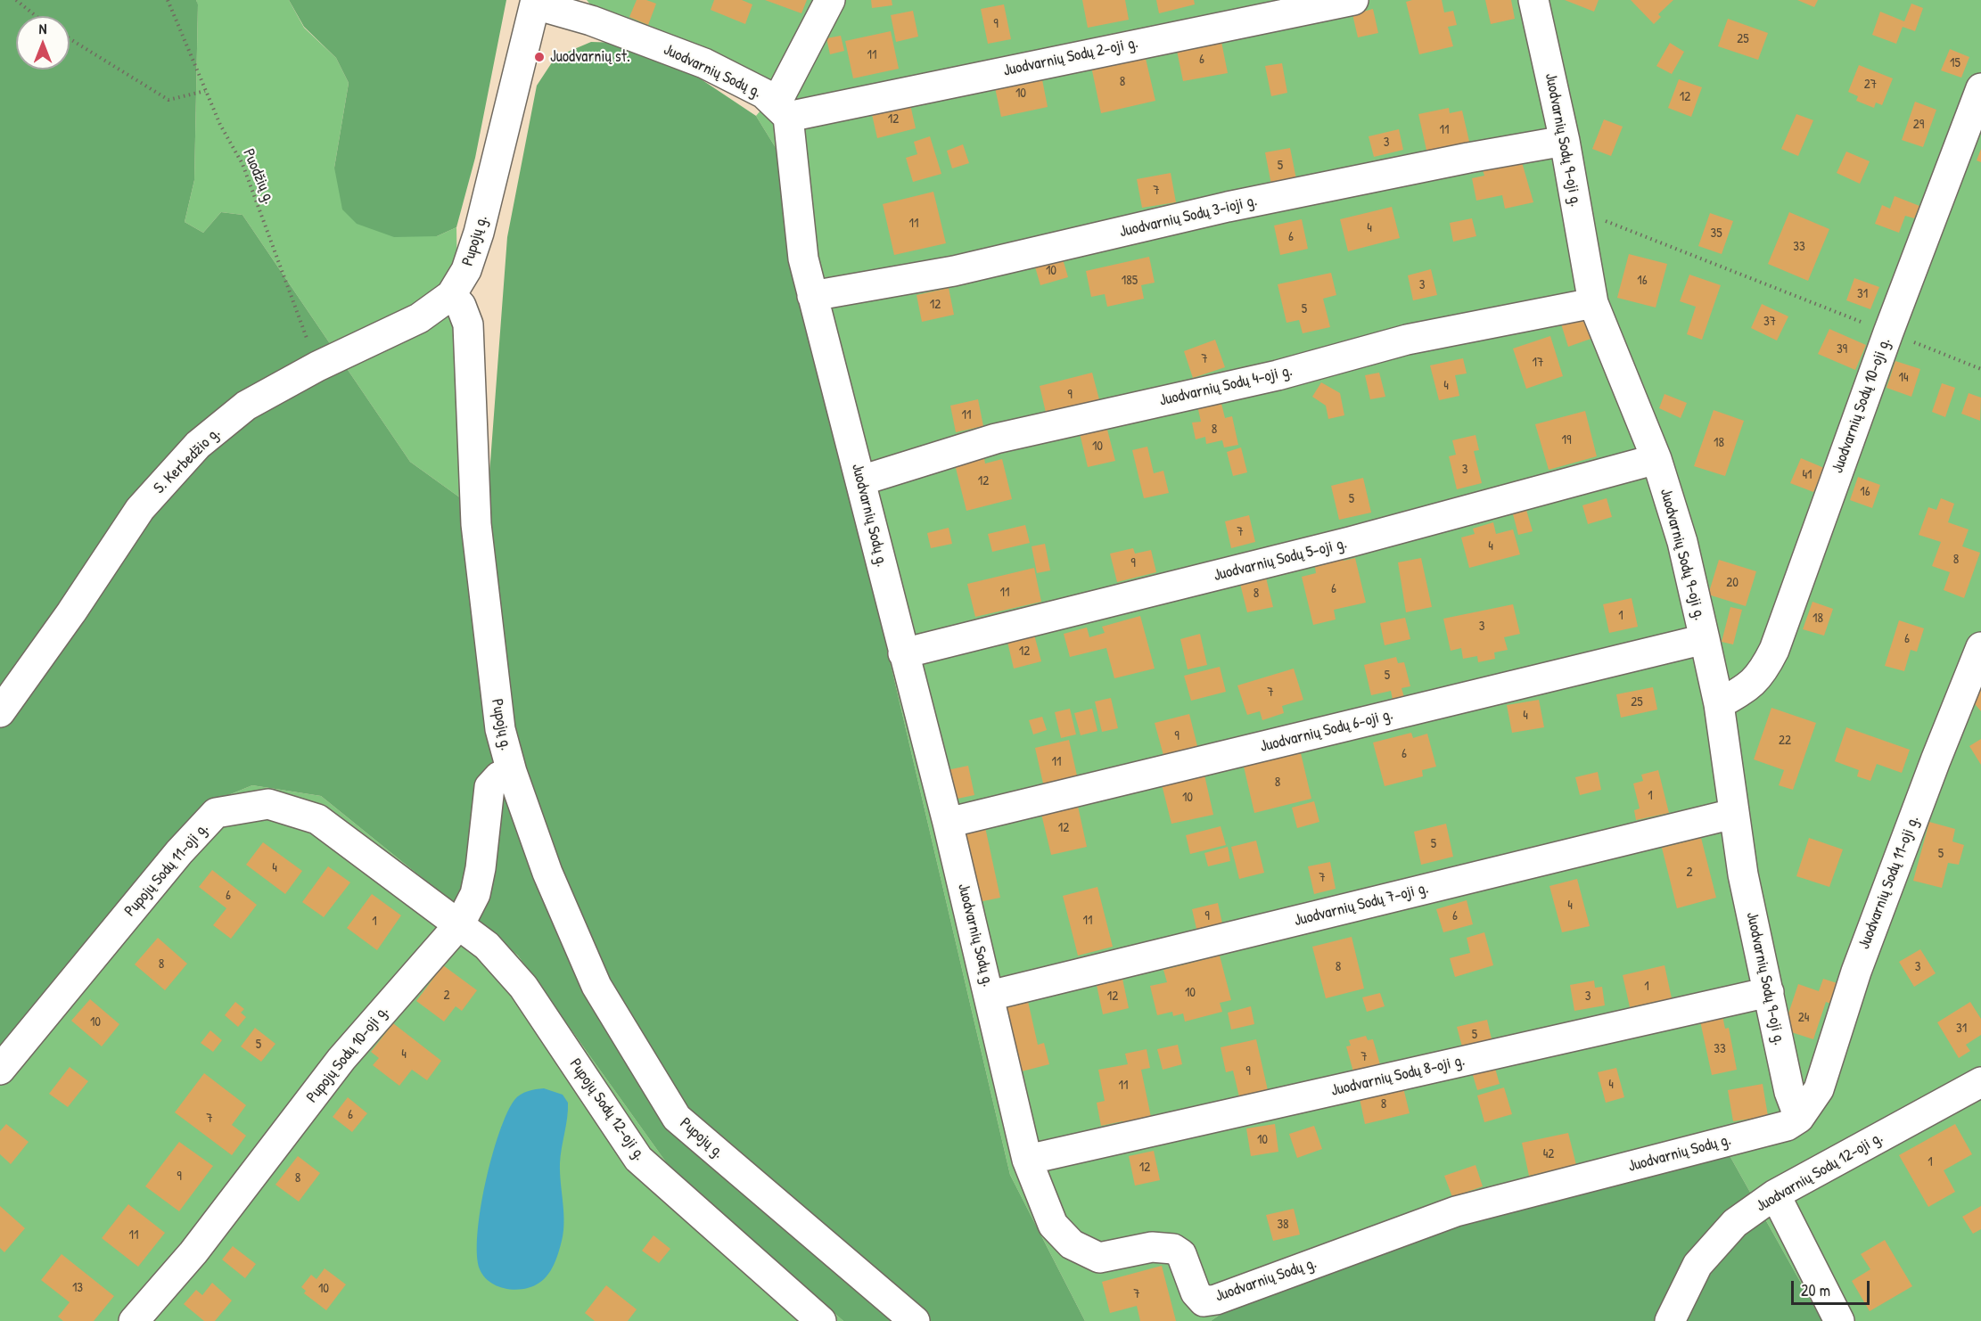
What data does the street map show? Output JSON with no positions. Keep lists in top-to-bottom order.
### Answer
{
  "streets": {
    "street": [
      "Juodvarnių Sodų 2-oji g.",
      "Juodvarnių Sodų g.",
      "Juodvarnių Sodų 9-oji g.",
      "Juodvarnių Sodų 3-ioji g.",
      "Pupojų g.",
      "Juodvarnių Sodų 4-oji g.",
      "Juodvarnių Sodų 10-oji g.",
      "S. Kerbedžio g.",
      "Juodvarnių Sodų 5-oji g.",
      "Juodvarnių Sodų 6-oji g.",
      "Pupojų Sodų 11-oji g.",
      "Juodvarnių Sodų 11-oji g.",
      "Juodvarnių Sodų 7-oji g.",
      "Pupojų Sodų 10-oji g.",
      "Juodvarnių Sodų 8-oji g.",
      "Pupojų Sodų 12-oji g.",
      "Juodvarnių Sodų 12-oji g."
    ],
    "path": ["Puodžių g."]
  },
  "crossings": [
    ["Juodvarnių Sodų 2-oji g.", "Juodvarnių Sodų g."],
    ["Juodvarnių Sodų g.", "Juodvarnių Sodų 9-oji g."],
    ["Juodvarnių Sodų g.", "Juodvarnių Sodų 3-ioji g."],
    ["Juodvarnių Sodų g.", "Pupojų g."],
    ["Juodvarnių Sodų g.", "Juodvarnių Sodų 4-oji g."],
    ["Juodvarnių Sodų g.", "Juodvarnių Sodų 5-oji g."],
    ["Juodvarnių Sodų g.", "Juodvarnių Sodų 6-oji g."],
    ["Juodvarnių Sodų g.", "Juodvarnių Sodų 11-oji g."],
    ["Juodvarnių Sodų g.", "Juodvarnių Sodų 7-oji g."],
    ["Juodvarnių Sodų g.", "Juodvarnių Sodų 8-oji g."],
    ["Juodvarnių Sodų 9-oji g.", "Juodvarnių Sodų 3-ioji g."],
    ["Juodvarnių Sodų 9-oji g.", "Juodvarnių Sodų 4-oji g."],
    ["Juodvarnių Sodų 9-oji g.", "Juodvarnių Sodų 10-oji g."],
    ["Juodvarnių Sodų 9-oji g.", "Juodvarnių Sodų 5-oji g."],
    ["Juodvarnių Sodų 9-oji g.", "Juodvarnių Sodų 6-oji g."],
    ["Juodvarnių Sodų 9-oji g.", "Juodvarnių Sodų 11-oji g."],
    ["Juodvarnių Sodų 9-oji g.", "Juodvarnių Sodų 7-oji g."],
    ["Juodvarnių Sodų 9-oji g.", "Juodvarnių Sodų 8-oji g."],
    ["Puodžių g.", "S. Kerbedžio g."],
    ["Pupojų g.", "S. Kerbedžio g."],
    ["Pupojų g.", "Pupojų Sodų 10-oji g."],
    ["Pupojų Sodų 11-oji g.", "Pupojų Sodų 10-oji g."],
    ["Pupojų Sodų 11-oji g.", "Pupojų Sodų 12-oji g."],
    ["Pupojų Sodų 10-oji g.", "Pupojų Sodų 12-oji g."]
  ],
  "places": ["Juodvarnių st."],
  "house_numbers": [
    "9",
    "25",
    "11",
    "6",
    "15",
    "8",
    "27",
    "10",
    "12",
    "12",
    "29",
    "11",
    "3",
    "5",
    "7",
    "11",
    "4",
    "35",
    "6",
    "33",
    "10",
    "185",
    "16",
    "3",
    "31",
    "12",
    "5",
    "37",
    "39",
    "7",
    "17",
    "14",
    "4",
    "9",
    "11",
    "8",
    "19",
    "18",
    "10",
    "3",
    "41",
    "12",
    "16",
    "5",
    "7",
    "4",
    "8",
    "9",
    "20",
    "6",
    "11",
    "8",
    "1",
    "18",
    "3",
    "6",
    "12",
    "5",
    "7",
    "25",
    "4",
    "9",
    "22",
    "6",
    "11",
    "8",
    "1",
    "10",
    "12",
    "5",
    "5",
    "4",
    "2",
    "7",
    "6",
    "4",
    "9",
    "6",
    "11",
    "1",
    "8",
    "8",
    "3",
    "1",
    "10",
    "2",
    "12",
    "3",
    "24",
    "10",
    "31",
    "5",
    "5",
    "33",
    "4",
    "7",
    "9",
    "4",
    "11",
    "8",
    "6",
    "7",
    "10",
    "42",
    "1",
    "12",
    "9",
    "8",
    "38",
    "11",
    "13",
    "10",
    "7"
  ],
  "scale_bar": "20 m",
  "north": "top"
}
